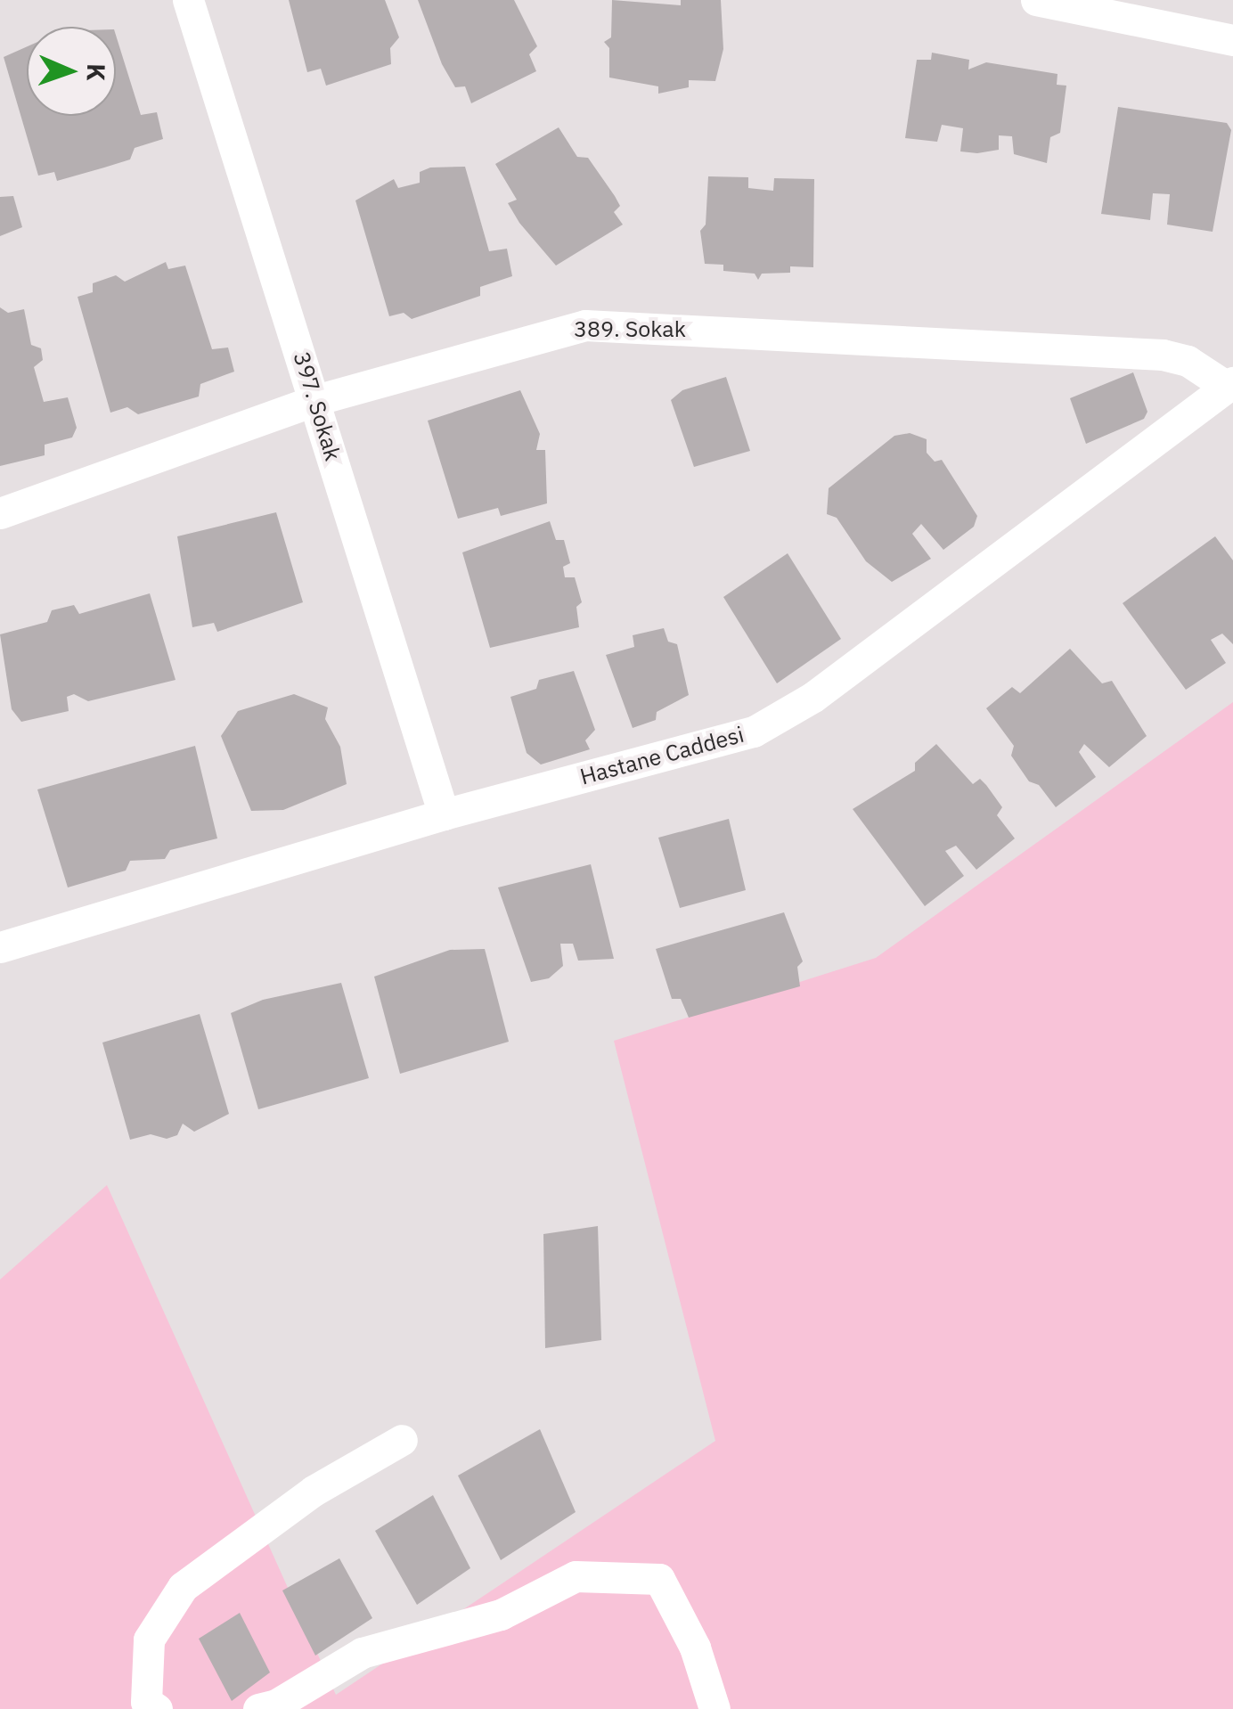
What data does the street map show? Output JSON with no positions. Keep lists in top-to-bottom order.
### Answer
{
  "streets": {
    "street": ["389. Sokak", "397. Sokak", "Hastane Caddesi"]
  },
  "crossings": [
    ["389. Sokak", "397. Sokak"],
    ["389. Sokak", "Hastane Caddesi"],
    ["397. Sokak", "Hastane Caddesi"]
  ],
  "north": "right"
}
